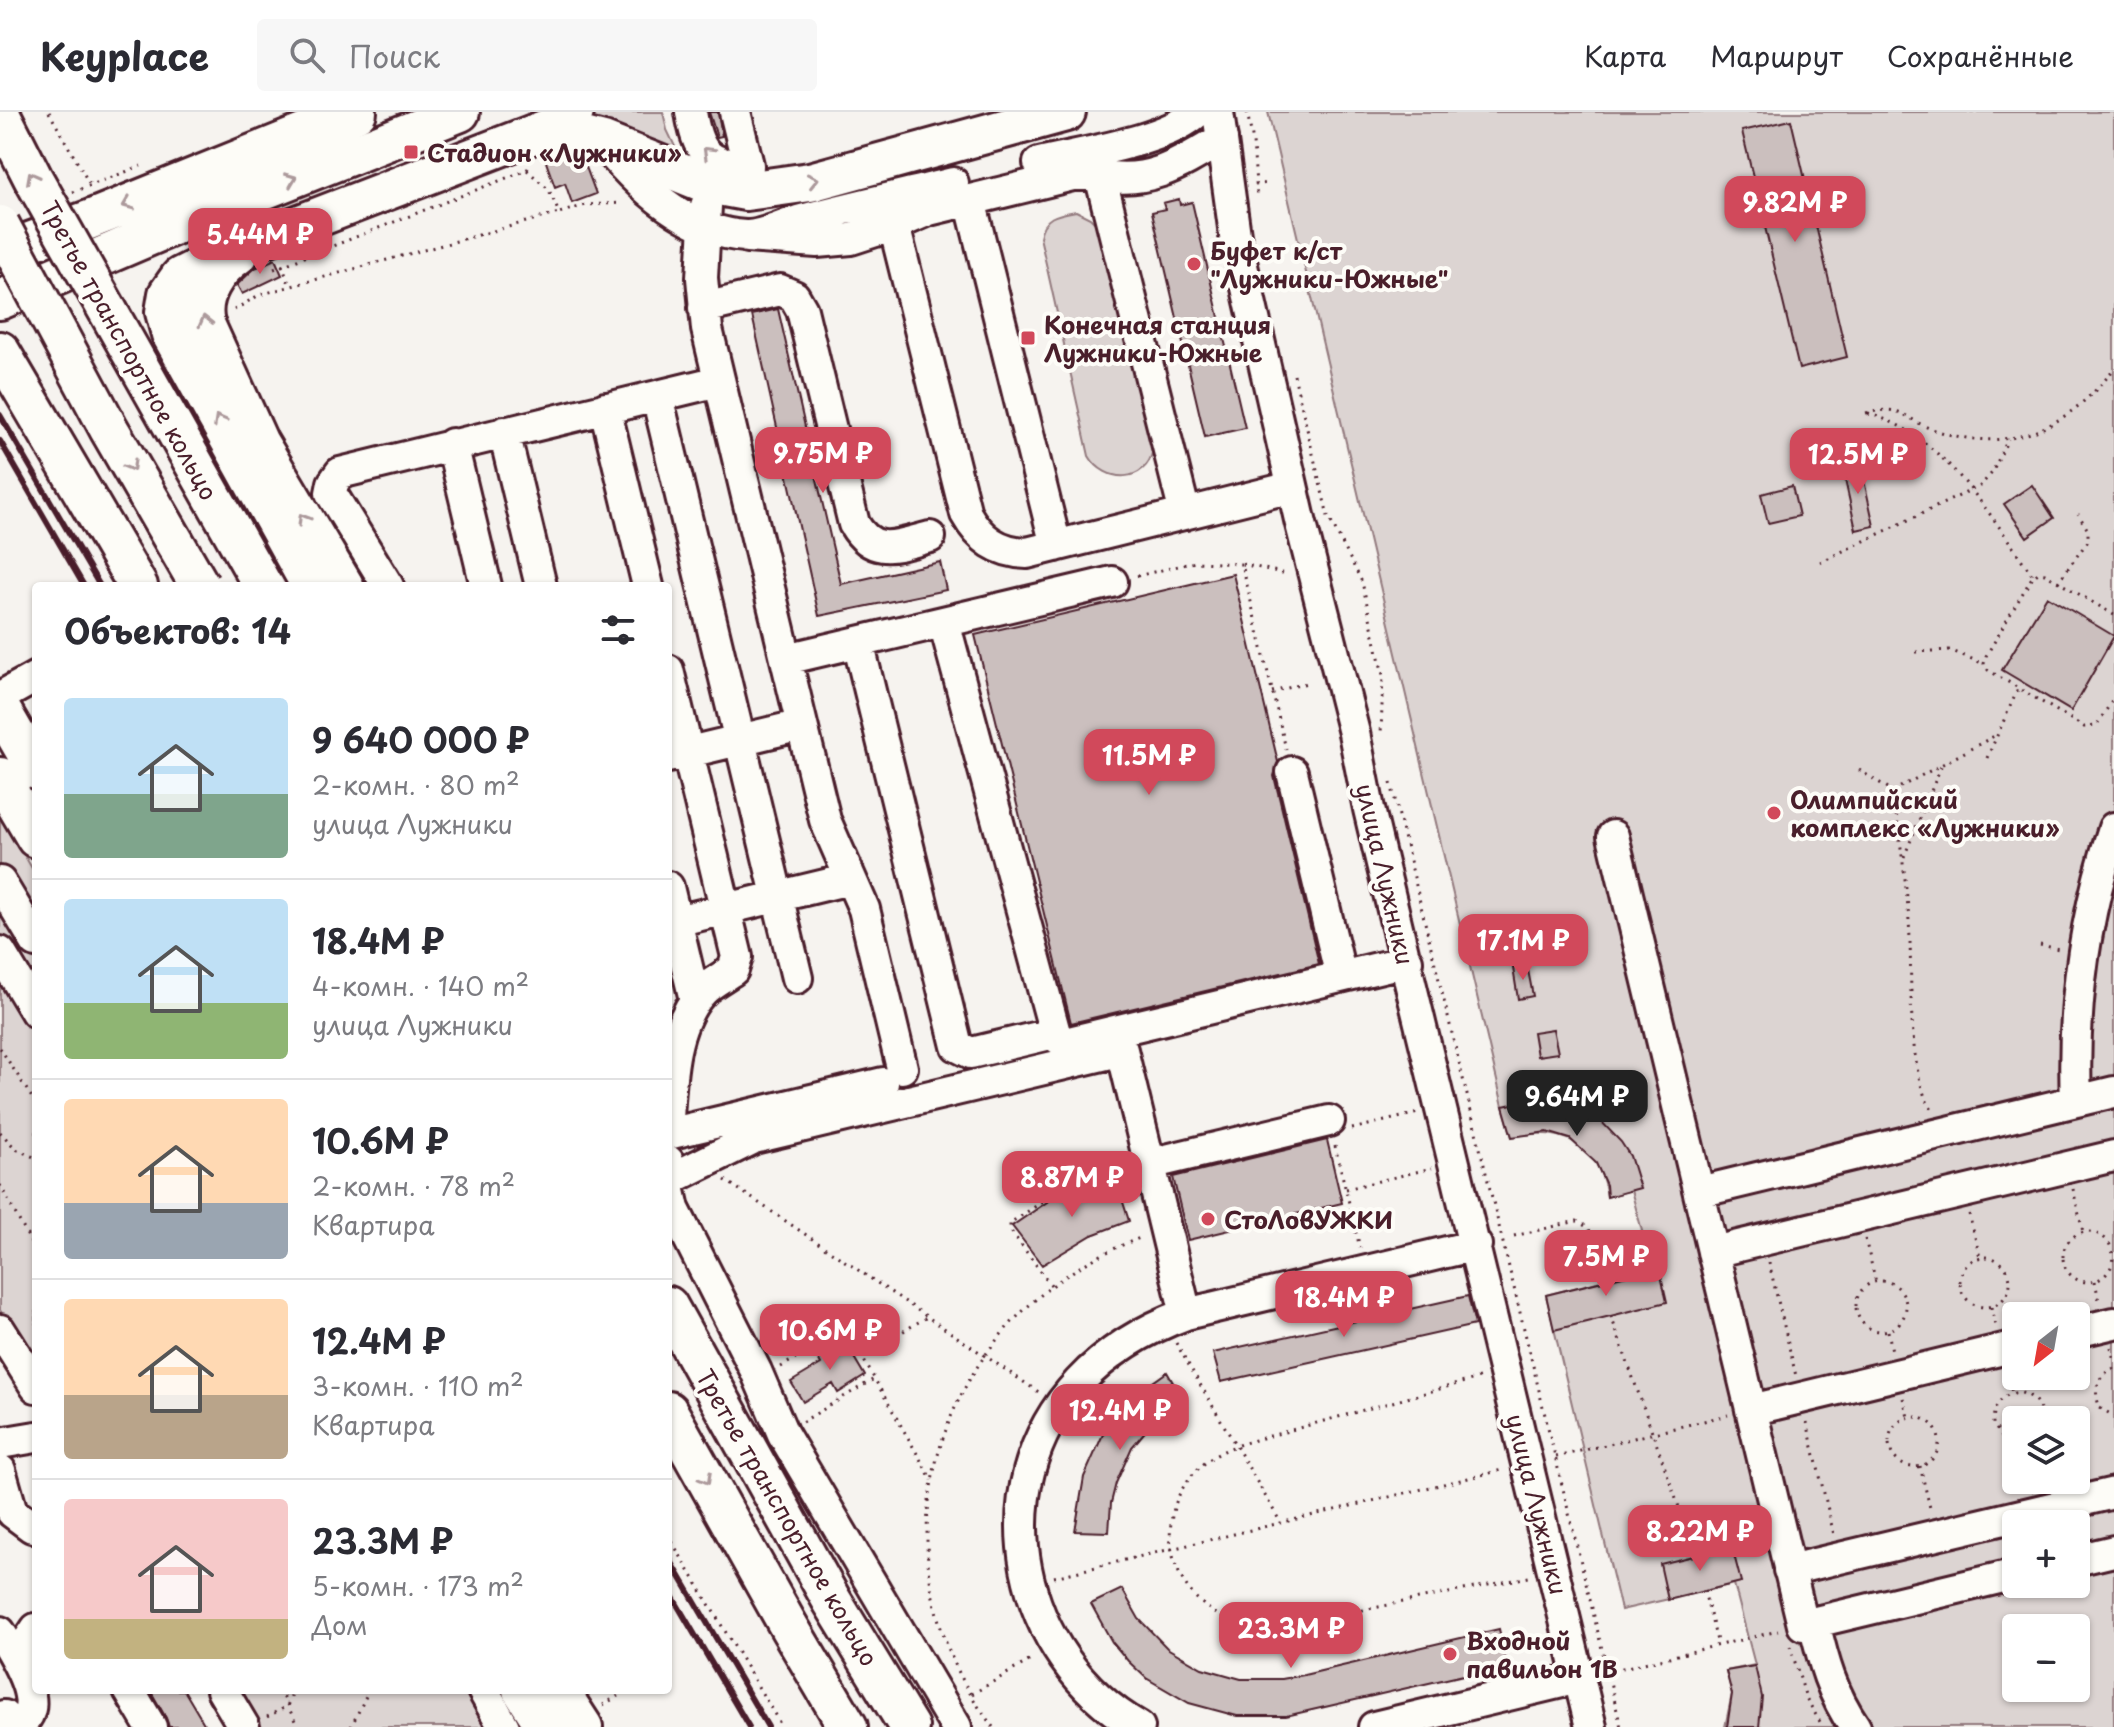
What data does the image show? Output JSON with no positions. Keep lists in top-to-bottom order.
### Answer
{
  "streets": {
    "main road": ["Третье транспортное кольцо"],
    "street": ["улица Лужники"]
  },
  "places": {
    "transit": ["Стадион «Лужники»", "Конечная станция Лужники-Южные"],
    "other": [
      "Буфет к/ст \"Лужники-Южные\"",
      "Олимпийский комплекс «Лужники»",
      "СтоЛовУЖКИ",
      "Входной павильон 1B"
    ]
  },
  "north": "bottom left",
  "page": {
    "header": "Keyplace",
    "search": "Поиск",
    "nav": ["Карта", "Маршрут", "Сохранённые"],
    "price": [
      "9.82M ₽",
      "5.44M ₽",
      "9.75M ₽",
      "12.5M ₽",
      "11.5M ₽",
      "17.1M ₽",
      "9.64M ₽",
      "8.87M ₽",
      "7.5M ₽",
      "18.4M ₽",
      "10.6M ₽",
      "12.4M ₽",
      "8.22M ₽",
      "23.3M ₽"
    ],
    "heading": "Объектов: 14",
    "list": [
      {
        "name": "9 640 000 ₽",
        "note": "2-комн. · 80 m² · улица Лужники"
      },
      {
        "name": "18.4M ₽",
        "note": "4-комн. · 140 m² · улица Лужники"
      },
      {
        "name": "10.6M ₽",
        "note": "2-комн. · 78 m² · Квартира"
      },
      {
        "name": "12.4M ₽",
        "note": "3-комн. · 110 m² · Квартира"
      },
      {
        "name": "23.3M ₽",
        "note": "5-комн. · 173 m² · Дом"
      }
    ],
    "map_buttons": ["+", "−"]
  }
}
